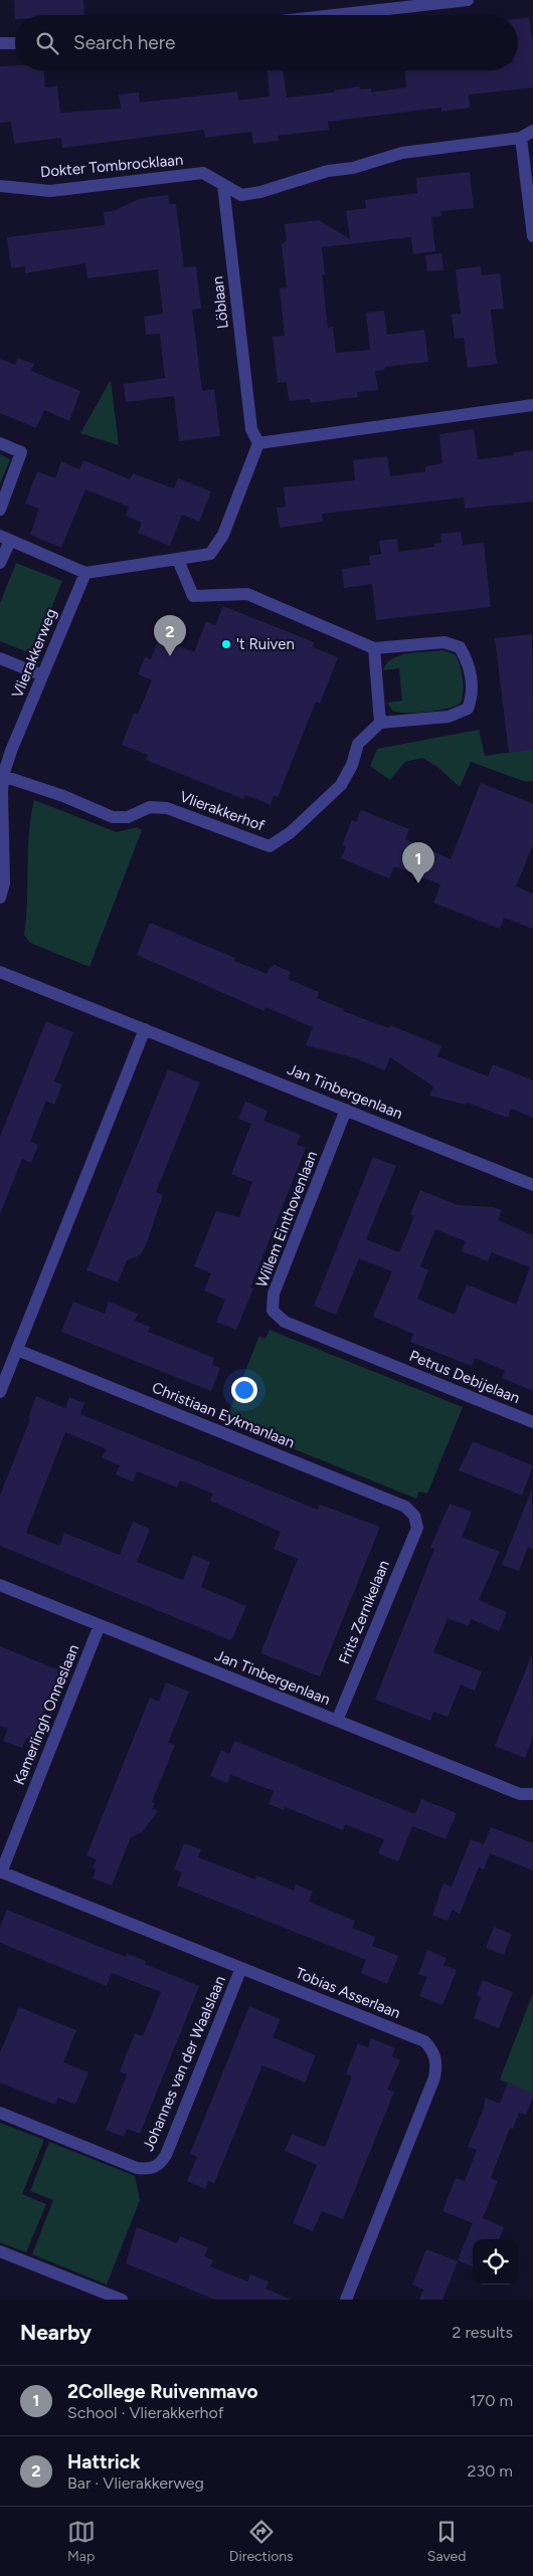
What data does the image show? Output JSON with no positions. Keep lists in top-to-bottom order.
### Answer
{
  "streets": {
    "street": [
      "Dokter Tombrocklaan",
      "Löblaan",
      "Vlierakkerweg",
      "Vlierakkerhof",
      "Jan Tinbergenlaan",
      "Willem Einthovenlaan",
      "Petrus Debijelaan",
      "Christiaan Eykmanlaan",
      "Frits Zernikelaan",
      "Kamerlingh Onneslaan",
      "Tobias Asserlaan",
      "Johannes van der Waalslaan"
    ]
  },
  "crossings": [
    ["Dokter Tombrocklaan", "Löblaan"],
    ["Vlierakkerweg", "Vlierakkerhof"],
    ["Jan Tinbergenlaan", "Willem Einthovenlaan"],
    ["Jan Tinbergenlaan", "Frits Zernikelaan"],
    ["Jan Tinbergenlaan", "Kamerlingh Onneslaan"],
    ["Willem Einthovenlaan", "Petrus Debijelaan"],
    ["Christiaan Eykmanlaan", "Frits Zernikelaan"],
    ["Kamerlingh Onneslaan", "Tobias Asserlaan"],
    ["Tobias Asserlaan", "Johannes van der Waalslaan"]
  ],
  "places": ["'t Ruiven"],
  "page": {
    "search": "Search here",
    "pins": ["2", "1"],
    "heading": ["Nearby", "2 results"],
    "list": [
      {
        "mark": "1",
        "name": "2College Ruivenmavo",
        "note": "School · Vlierakkerhof",
        "value": "170 m"
      },
      {
        "mark": "2",
        "name": "Hattrick",
        "note": "Bar · Vlierakkerweg",
        "value": "230 m"
      }
    ],
    "nav": ["Map", "Directions", "Saved"]
  }
}
